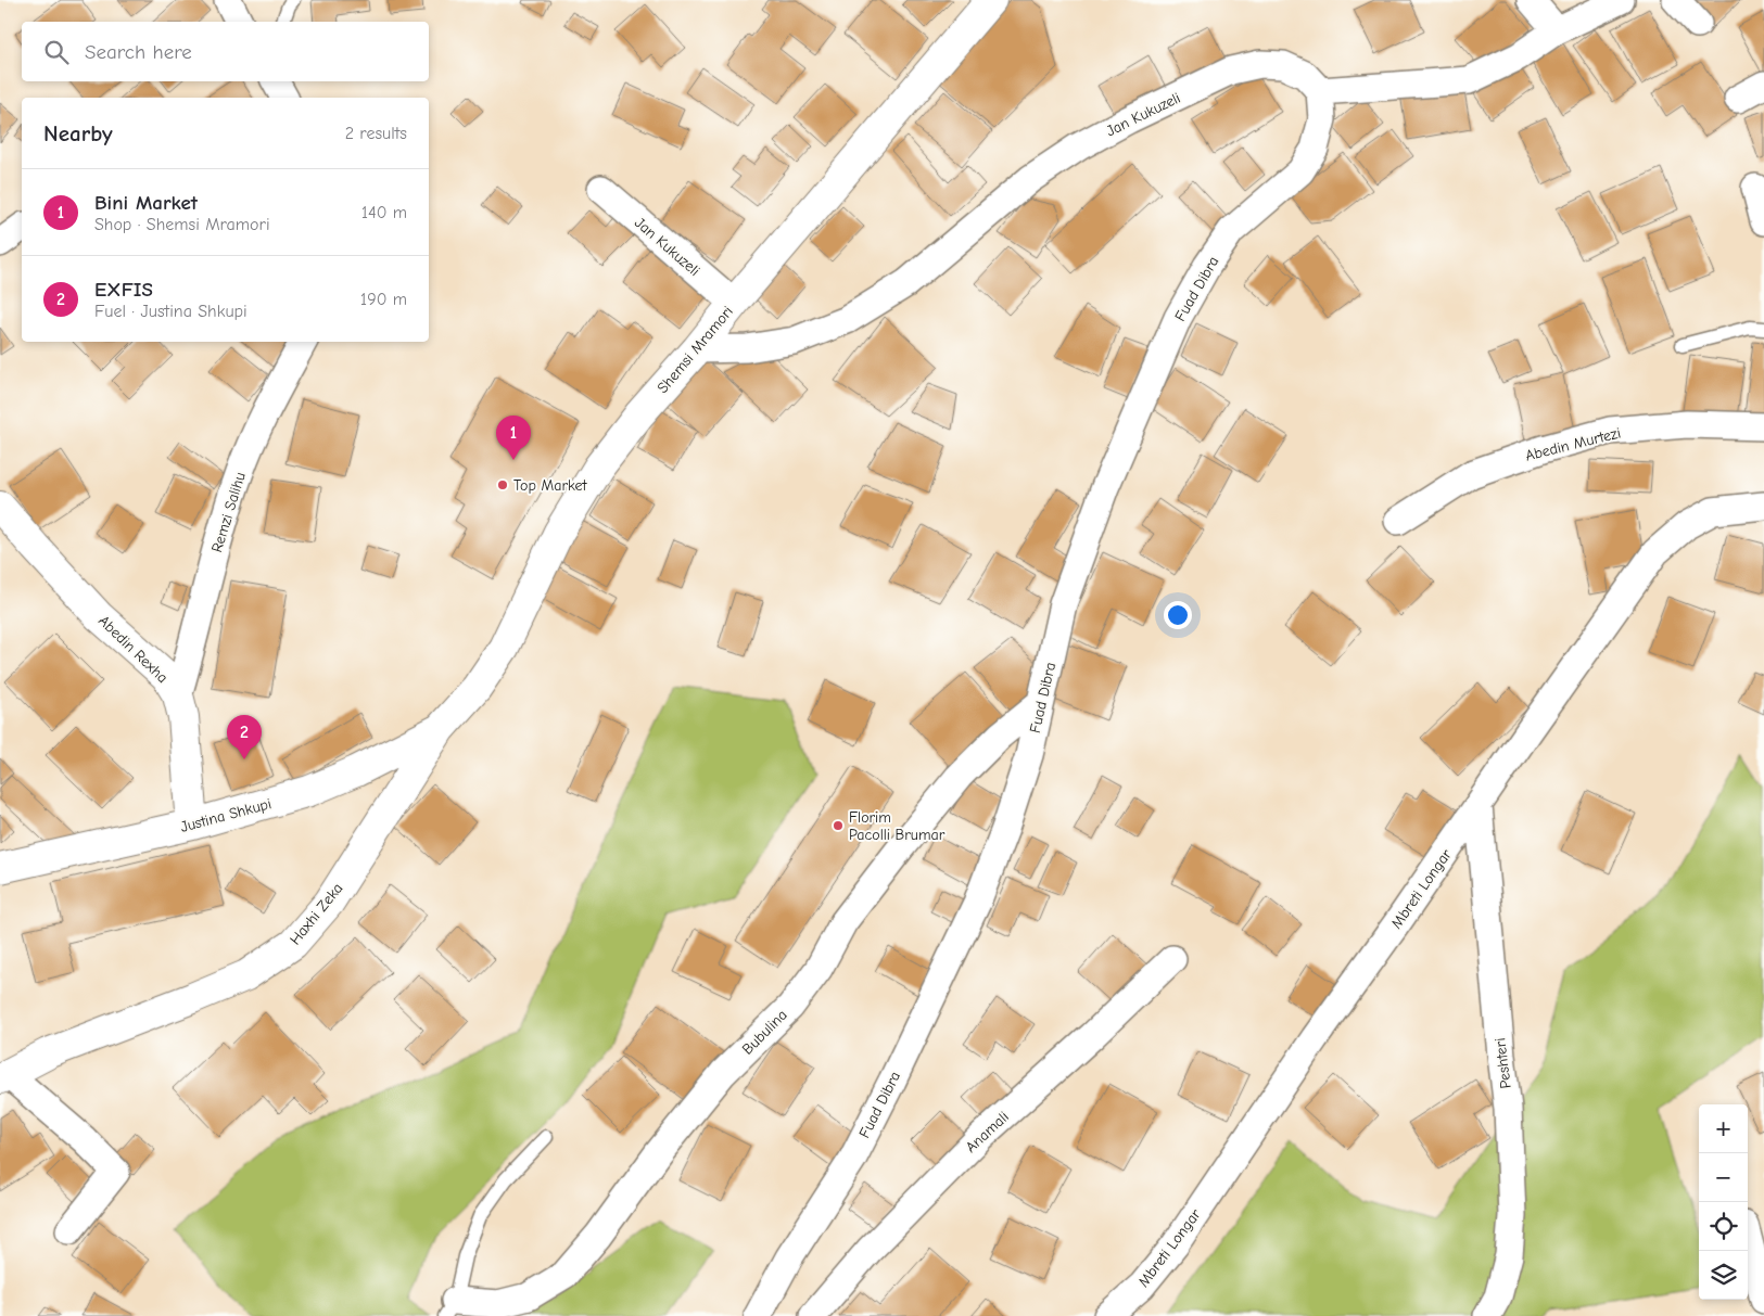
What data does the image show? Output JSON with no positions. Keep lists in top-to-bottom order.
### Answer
{
  "streets": {
    "street": [
      "Jan Kukuzeli",
      "Fuad Dibra",
      "Shemsi Mramori",
      "Abedin Murtezi",
      "Remzi Salihu",
      "Abedin Rexha",
      "Justina Shkupi",
      "Mbreti Longar",
      "Haxhi Zeka",
      "Bubulina",
      "Peshteri",
      "Anamali"
    ]
  },
  "crossings": [
    ["Jan Kukuzeli", "Fuad Dibra"],
    ["Jan Kukuzeli", "Shemsi Mramori"],
    ["Fuad Dibra", "Bubulina"],
    ["Shemsi Mramori", "Justina Shkupi"],
    ["Shemsi Mramori", "Haxhi Zeka"],
    ["Remzi Salihu", "Abedin Rexha"],
    ["Abedin Rexha", "Justina Shkupi"],
    ["Justina Shkupi", "Haxhi Zeka"],
    ["Mbreti Longar", "Peshteri"]
  ],
  "places": ["Top Market", "Florim Pacolli Brumar"],
  "page": {
    "search": "Search here",
    "heading": ["Nearby", "2 results"],
    "list": [
      {
        "mark": "1",
        "name": "Bini Market",
        "note": "Shop · Shemsi Mramori",
        "value": "140 m"
      },
      {
        "mark": "2",
        "name": "EXFIS",
        "note": "Fuel · Justina Shkupi",
        "value": "190 m"
      }
    ],
    "pins": ["1", "2"],
    "map_buttons": ["+", "−"]
  }
}
